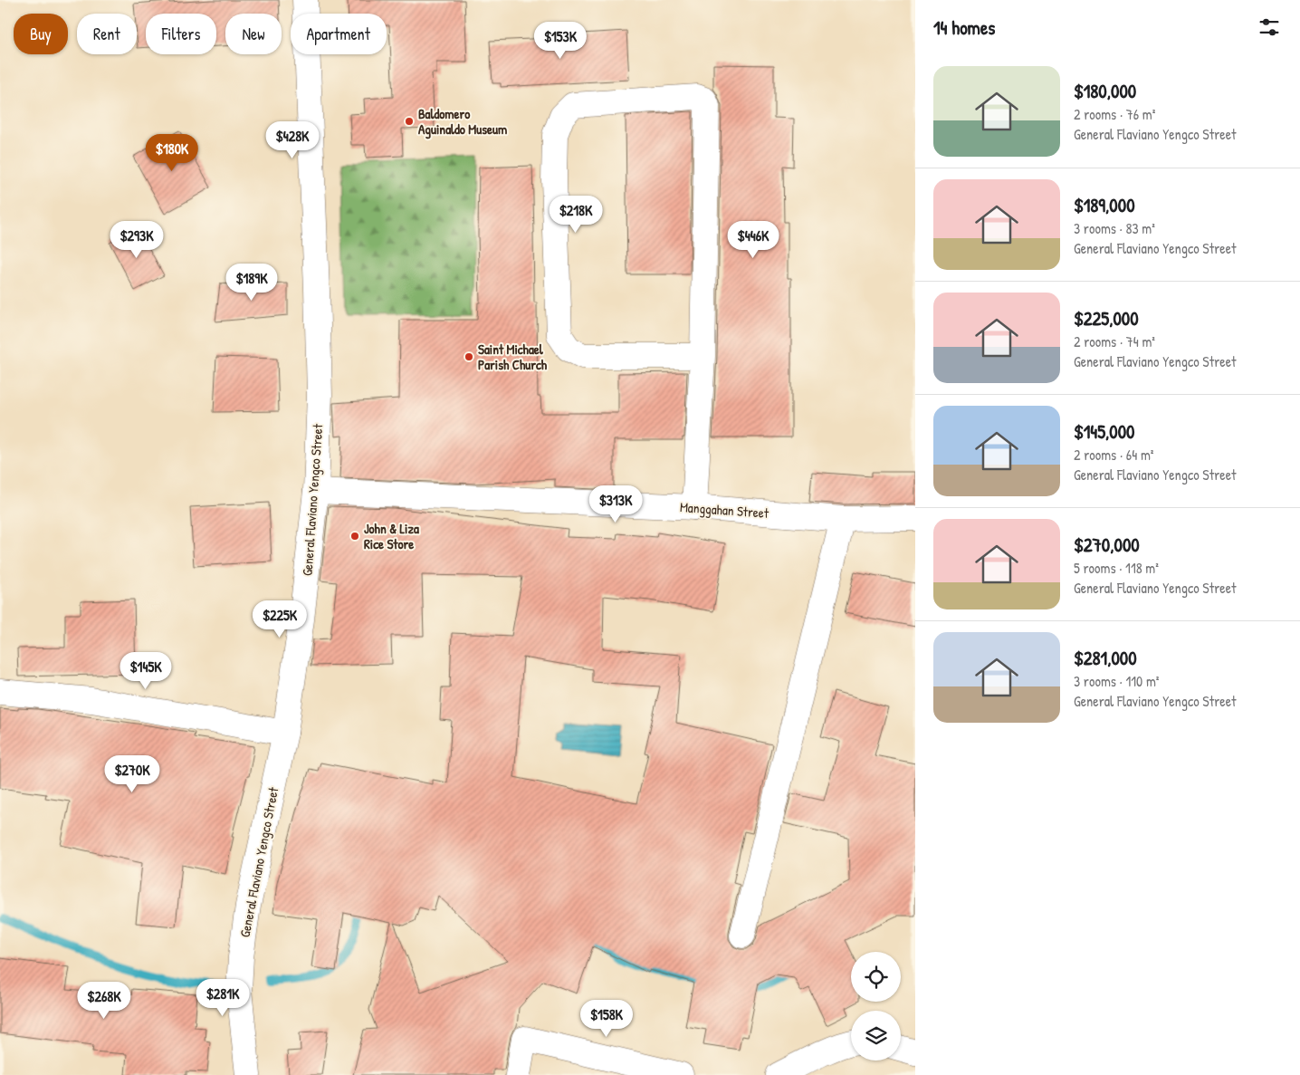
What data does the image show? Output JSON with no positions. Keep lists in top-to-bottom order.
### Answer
{
  "streets": {
    "street": ["General Flaviano Yengco Street", "Manggahan Street"]
  },
  "crossings": [
    ["General Flaviano Yengco Street", "Manggahan Street"]
  ],
  "places": ["Baldomero Aguinaldo Museum", "Saint Michael Parish Church", "John & Liza Rice Store"],
  "page": {
    "heading": "14 homes",
    "chip": [
      "Buy",
      "Rent",
      "Filters",
      "New",
      "Apartment"
    ],
    "price": [
      "$153K",
      "$428K",
      "$180K",
      "$218K",
      "$293K",
      "$446K",
      "$189K",
      "$313K",
      "$225K",
      "$145K",
      "$270K",
      "$281K",
      "$268K",
      "$158K"
    ],
    "list": [
      {
        "name": "$180,000",
        "note": "2 rooms · 76 m² · General Flaviano Yengco Street"
      },
      {
        "name": "$189,000",
        "note": "3 rooms · 83 m² · General Flaviano Yengco Street"
      },
      {
        "name": "$225,000",
        "note": "2 rooms · 74 m² · General Flaviano Yengco Street"
      },
      {
        "name": "$145,000",
        "note": "2 rooms · 64 m² · General Flaviano Yengco Street"
      },
      {
        "name": "$270,000",
        "note": "5 rooms · 118 m² · General Flaviano Yengco Street"
      },
      {
        "name": "$281,000",
        "note": "3 rooms · 110 m² · General Flaviano Yengco Street"
      }
    ]
  }
}
